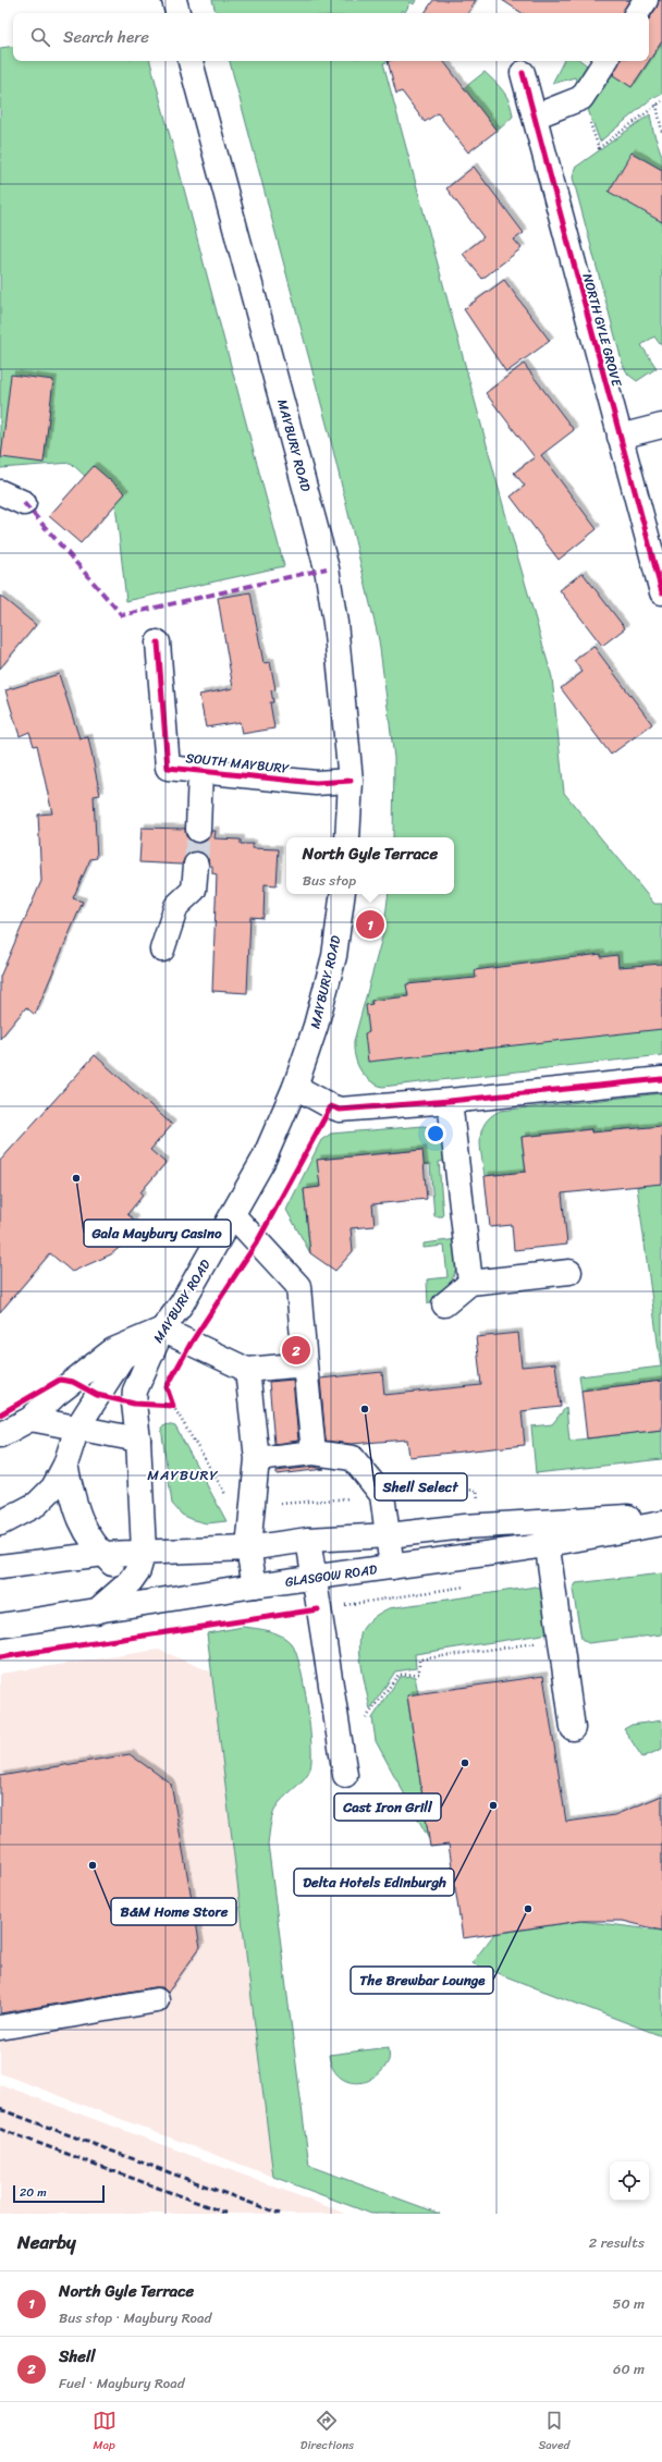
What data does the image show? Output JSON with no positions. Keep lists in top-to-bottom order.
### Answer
{
  "streets": {
    "main road": [
      "NORTH GYLE GROVE",
      "MAYBURY ROAD",
      "SOUTH MAYBURY",
      "GLASGOW ROAD"
    ]
  },
  "crossings": [
    ["MAYBURY ROAD", "SOUTH MAYBURY"],
    ["MAYBURY ROAD", "GLASGOW ROAD"]
  ],
  "districts": ["MAYBURY"],
  "places": [
    "Gala Maybury Casino",
    "Shell Select",
    "Cast Iron Grill",
    "Delta Hotels Edinburgh",
    "B&M Home Store",
    "The Brewbar Lounge"
  ],
  "scale_bar": "20 m",
  "page": {
    "search": "Search here",
    "popup": ["North Gyle Terrace", "Bus stop"],
    "pins": ["1", "2"],
    "scale": "20 m",
    "heading": ["Nearby", "2 results"],
    "list": [
      {
        "mark": "1",
        "name": "North Gyle Terrace",
        "note": "Bus stop · Maybury Road",
        "value": "50 m"
      },
      {
        "mark": "2",
        "name": "Shell",
        "note": "Fuel · Maybury Road",
        "value": "60 m"
      }
    ],
    "nav": ["Map", "Directions", "Saved"]
  }
}
